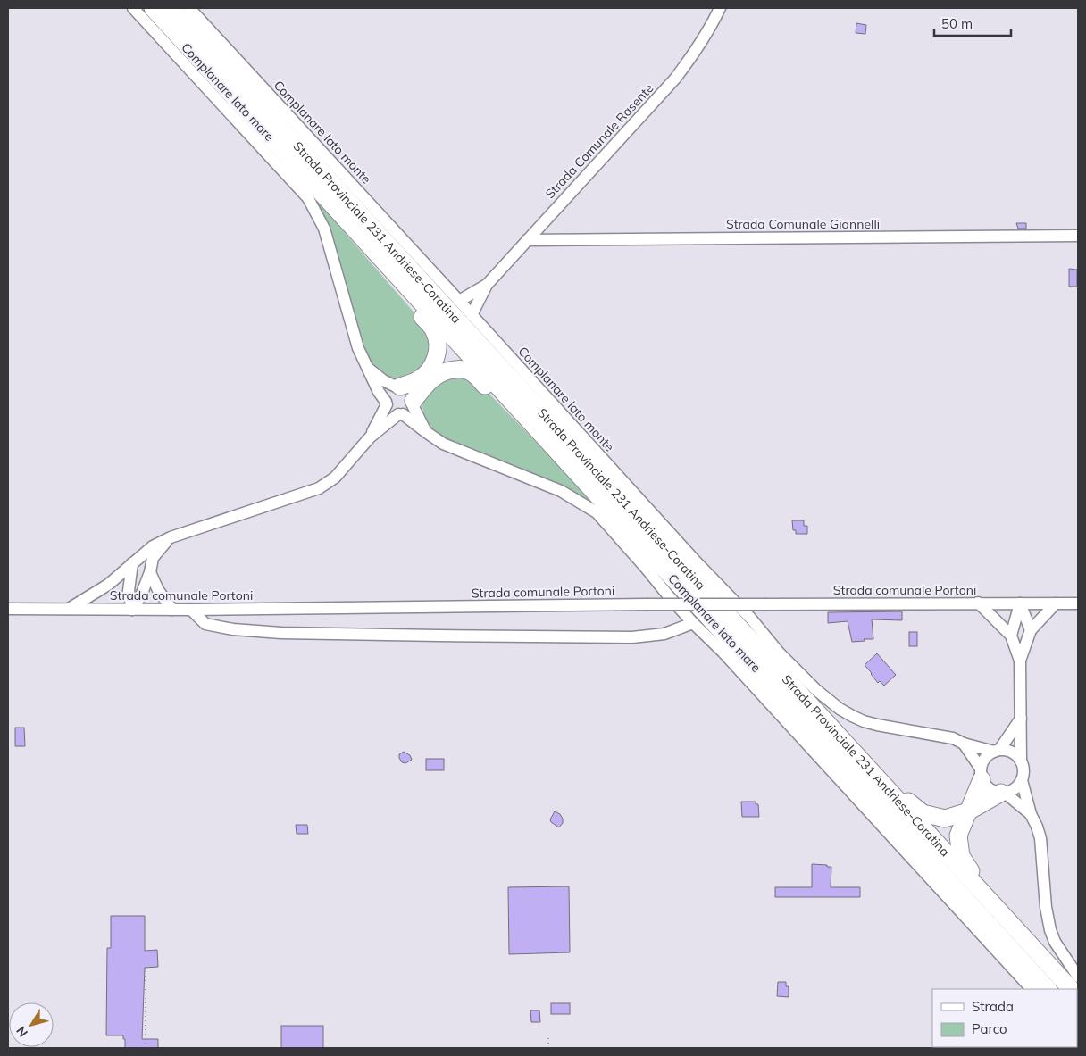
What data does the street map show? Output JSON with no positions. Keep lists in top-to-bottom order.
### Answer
{
  "streets": {
    "highway": ["Strada Provinciale 231 Andriese-Coratina"],
    "street": [
      "Complanare lato mare",
      "Complanare lato monte",
      "Strada Comunale Rasente",
      "Strada Comunale Giannelli",
      "Strada comunale Portoni"
    ]
  },
  "crossings": [
    ["Strada Comunale Rasente", "Strada Comunale Giannelli"]
  ],
  "legend": ["Strada", "Parco"],
  "scale_bar": "50 m",
  "north": "bottom left"
}
